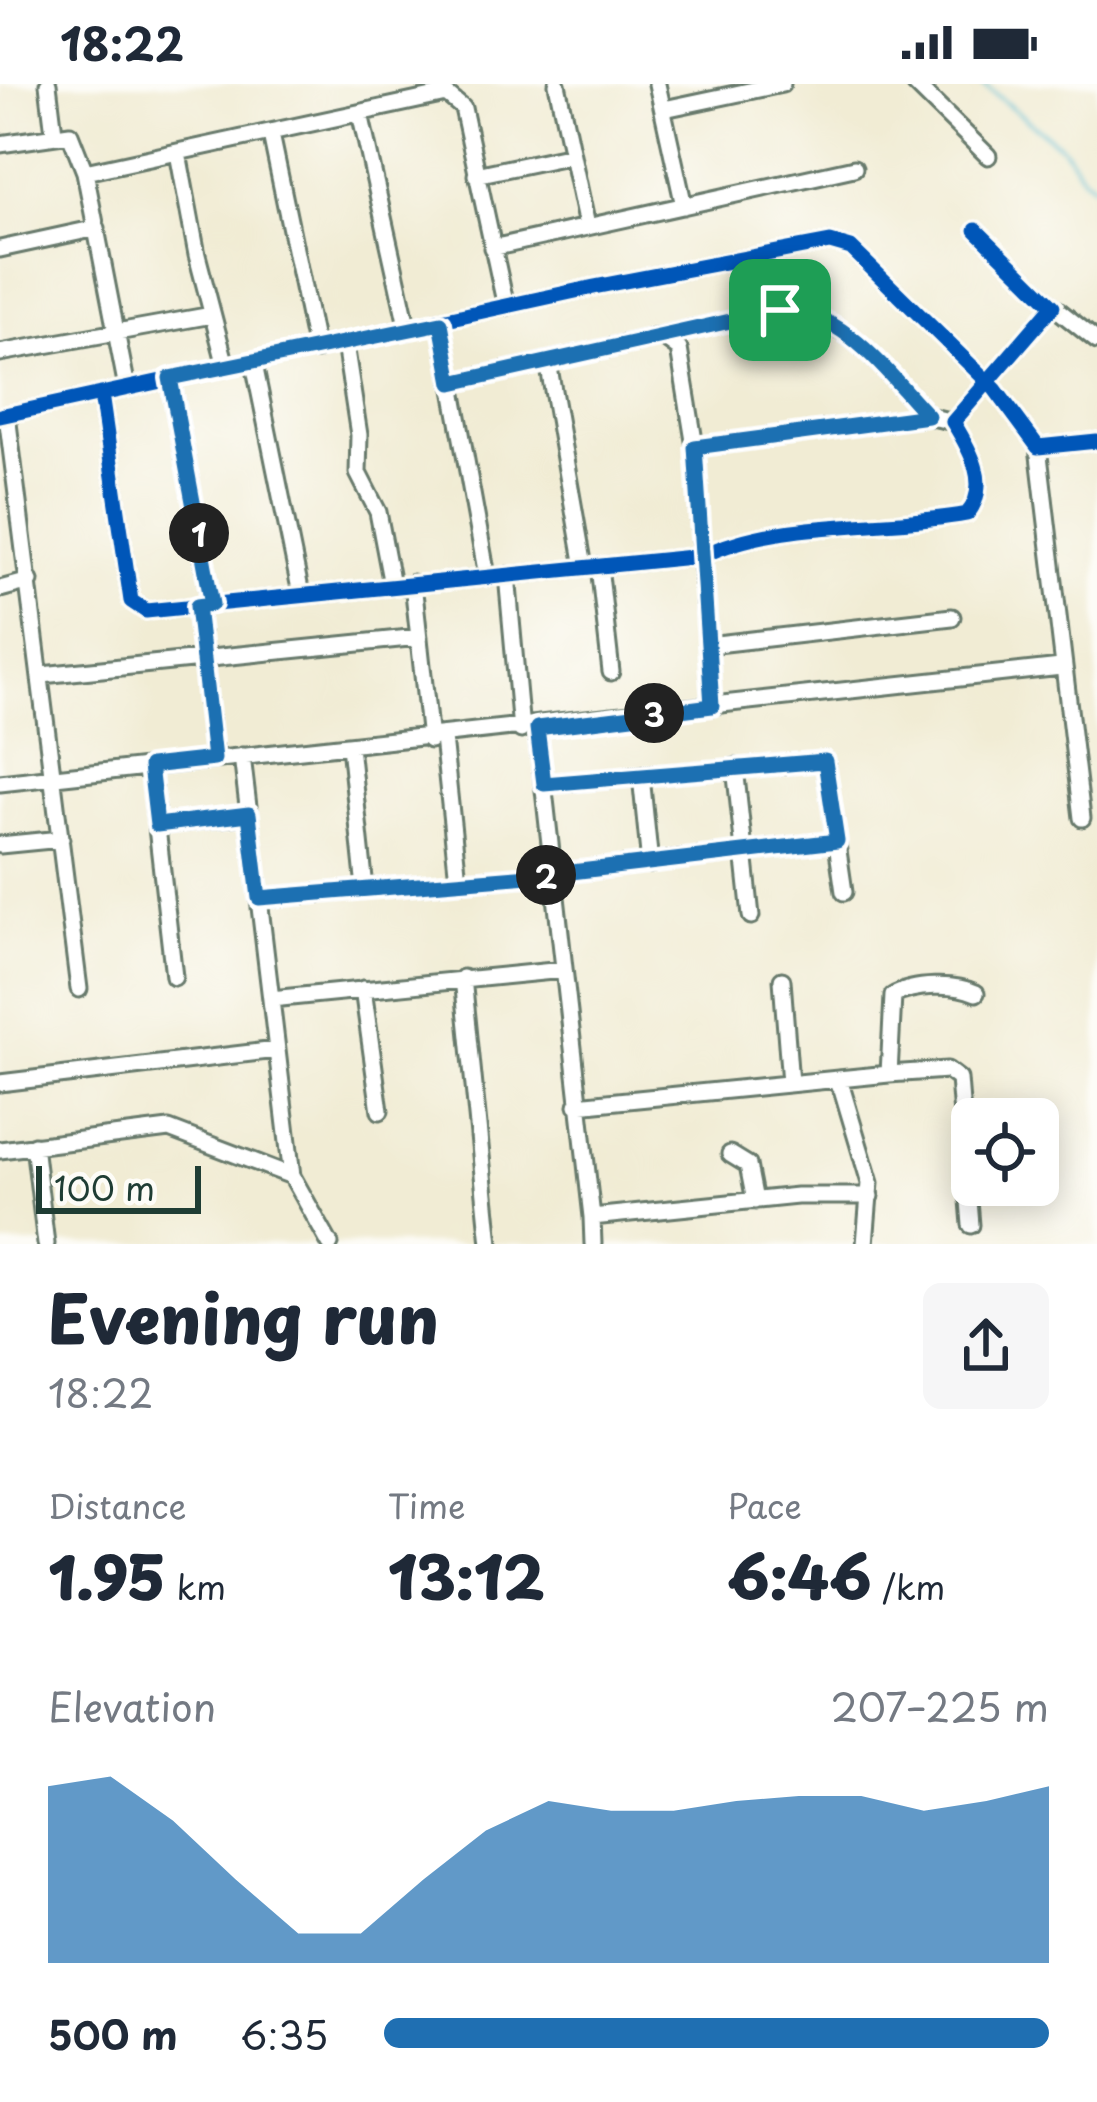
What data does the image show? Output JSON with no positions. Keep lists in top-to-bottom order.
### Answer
{
  "scale_bar": "100 m",
  "page": {
    "status": "18:22",
    "pins": ["1", "3", "2"],
    "scale": "100 m",
    "heading": ["Evening run", "18:22"],
    "stats": [
      ["Distance", "1.95 km"],
      ["Time", "13:12"],
      ["Pace", "6:46 /km"]
    ],
    "chart": ["Elevation", "207–225 m"],
    "list": [
      {
        "name": "500 m",
        "note": "6:35"
      }
    ]
  }
}
